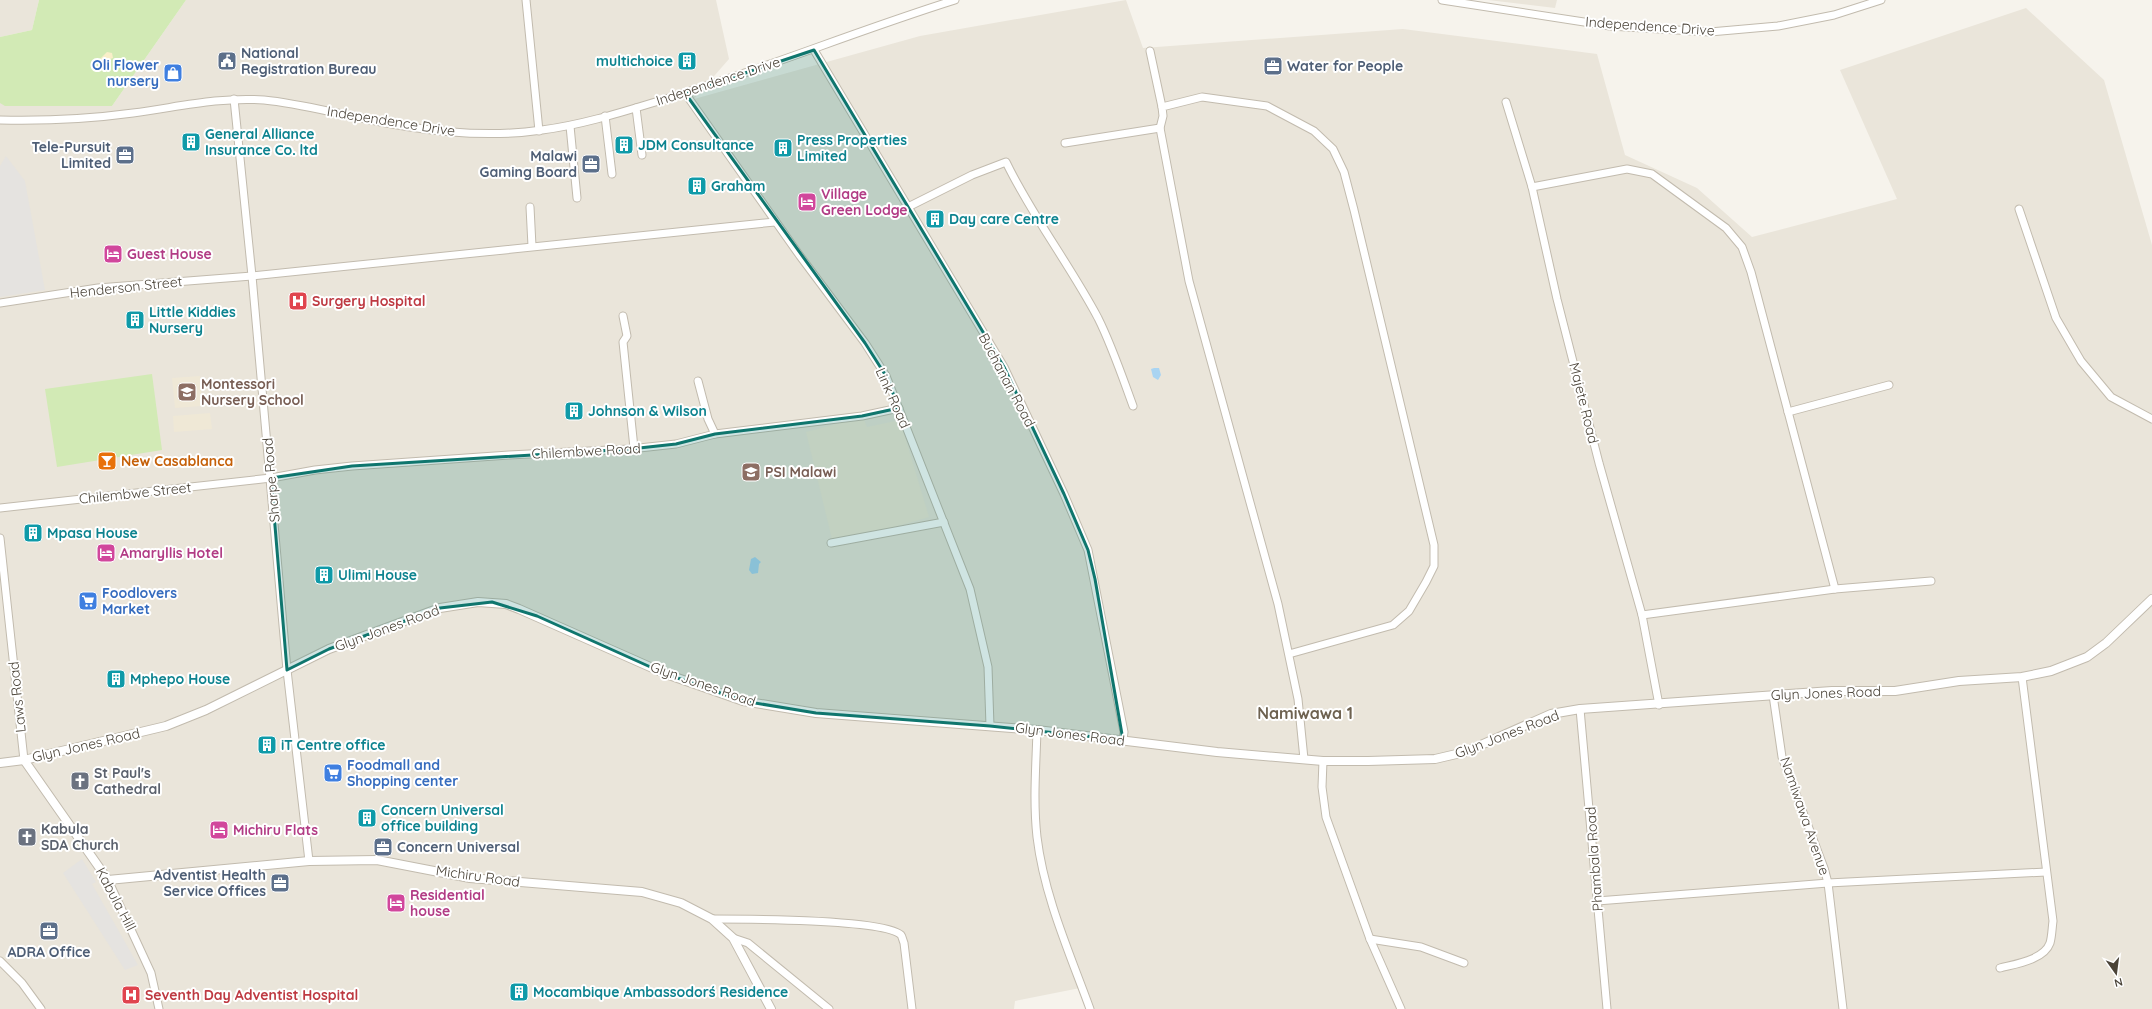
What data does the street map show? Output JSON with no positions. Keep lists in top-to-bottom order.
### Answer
{
  "streets": {
    "street": [
      "Independence Drive",
      "Henderson Street",
      "Buchanan Road",
      "Link Road",
      "Majete Road",
      "Chilembwe Road",
      "Sharpe Road",
      "Chilembwe Street",
      "Glyn Jones Road",
      "Laws Road",
      "Namiwawa Avenue",
      "Phambala Road",
      "Michiru Road",
      "Kabula Hill"
    ]
  },
  "crossings": [
    ["Independence Drive", "Buchanan Road"],
    ["Independence Drive", "Link Road"],
    ["Independence Drive", "Sharpe Road"],
    ["Henderson Street", "Link Road"],
    ["Henderson Street", "Sharpe Road"],
    ["Buchanan Road", "Glyn Jones Road"],
    ["Link Road", "Chilembwe Road"],
    ["Link Road", "Glyn Jones Road"],
    ["Majete Road", "Glyn Jones Road"],
    ["Chilembwe Road", "Sharpe Road"],
    ["Chilembwe Road", "Chilembwe Street"],
    ["Sharpe Road", "Chilembwe Street"],
    ["Sharpe Road", "Glyn Jones Road"],
    ["Sharpe Road", "Michiru Road"],
    ["Glyn Jones Road", "Laws Road"],
    ["Glyn Jones Road", "Namiwawa Avenue"],
    ["Glyn Jones Road", "Phambala Road"],
    ["Glyn Jones Road", "Kabula Hill"],
    ["Laws Road", "Kabula Hill"],
    ["Michiru Road", "Kabula Hill"]
  ],
  "districts": ["Namiwawa 1"],
  "places": {
    "public building": ["National Registration Bureau"],
    "building": [
      "multichoice",
      "General Alliance Insurance Co. ltd",
      "JDM Consultance",
      "Press Properties Limited",
      "Graham",
      "Day care Centre",
      "Little Kiddies Nursery",
      "Johnson & Wilson",
      "Mpasa House",
      "Ulimi House",
      "Mphepo House",
      "iT Centre office",
      "Concern Universal office building",
      "Mocambique Ambassodorś Residence"
    ],
    "office": [
      "Water for People",
      "Tele-Pursuit Limited",
      "Malawi Gaming Board",
      "Concern Universal",
      "Adventist Health Service Offices",
      "ADRA Office"
    ],
    "shop": ["Oli Flower nursery"],
    "hotel": [
      "Village Green Lodge",
      "Guest House",
      "Amaryllis Hotel",
      "Michiru Flats",
      "Residential house"
    ],
    "hospital": ["Surgery Hospital", "Seventh Day Adventist Hospital"],
    "school or university": ["Montessori Nursery School", "PSI Malawi"],
    "bar": ["New Casablanca"],
    "supermarket": ["Foodlovers Market", "Foodmall and Shopping center"],
    "church": ["St Paul's Cathedral", "Kabula SDA Church"]
  },
  "north": "bottom"
}
